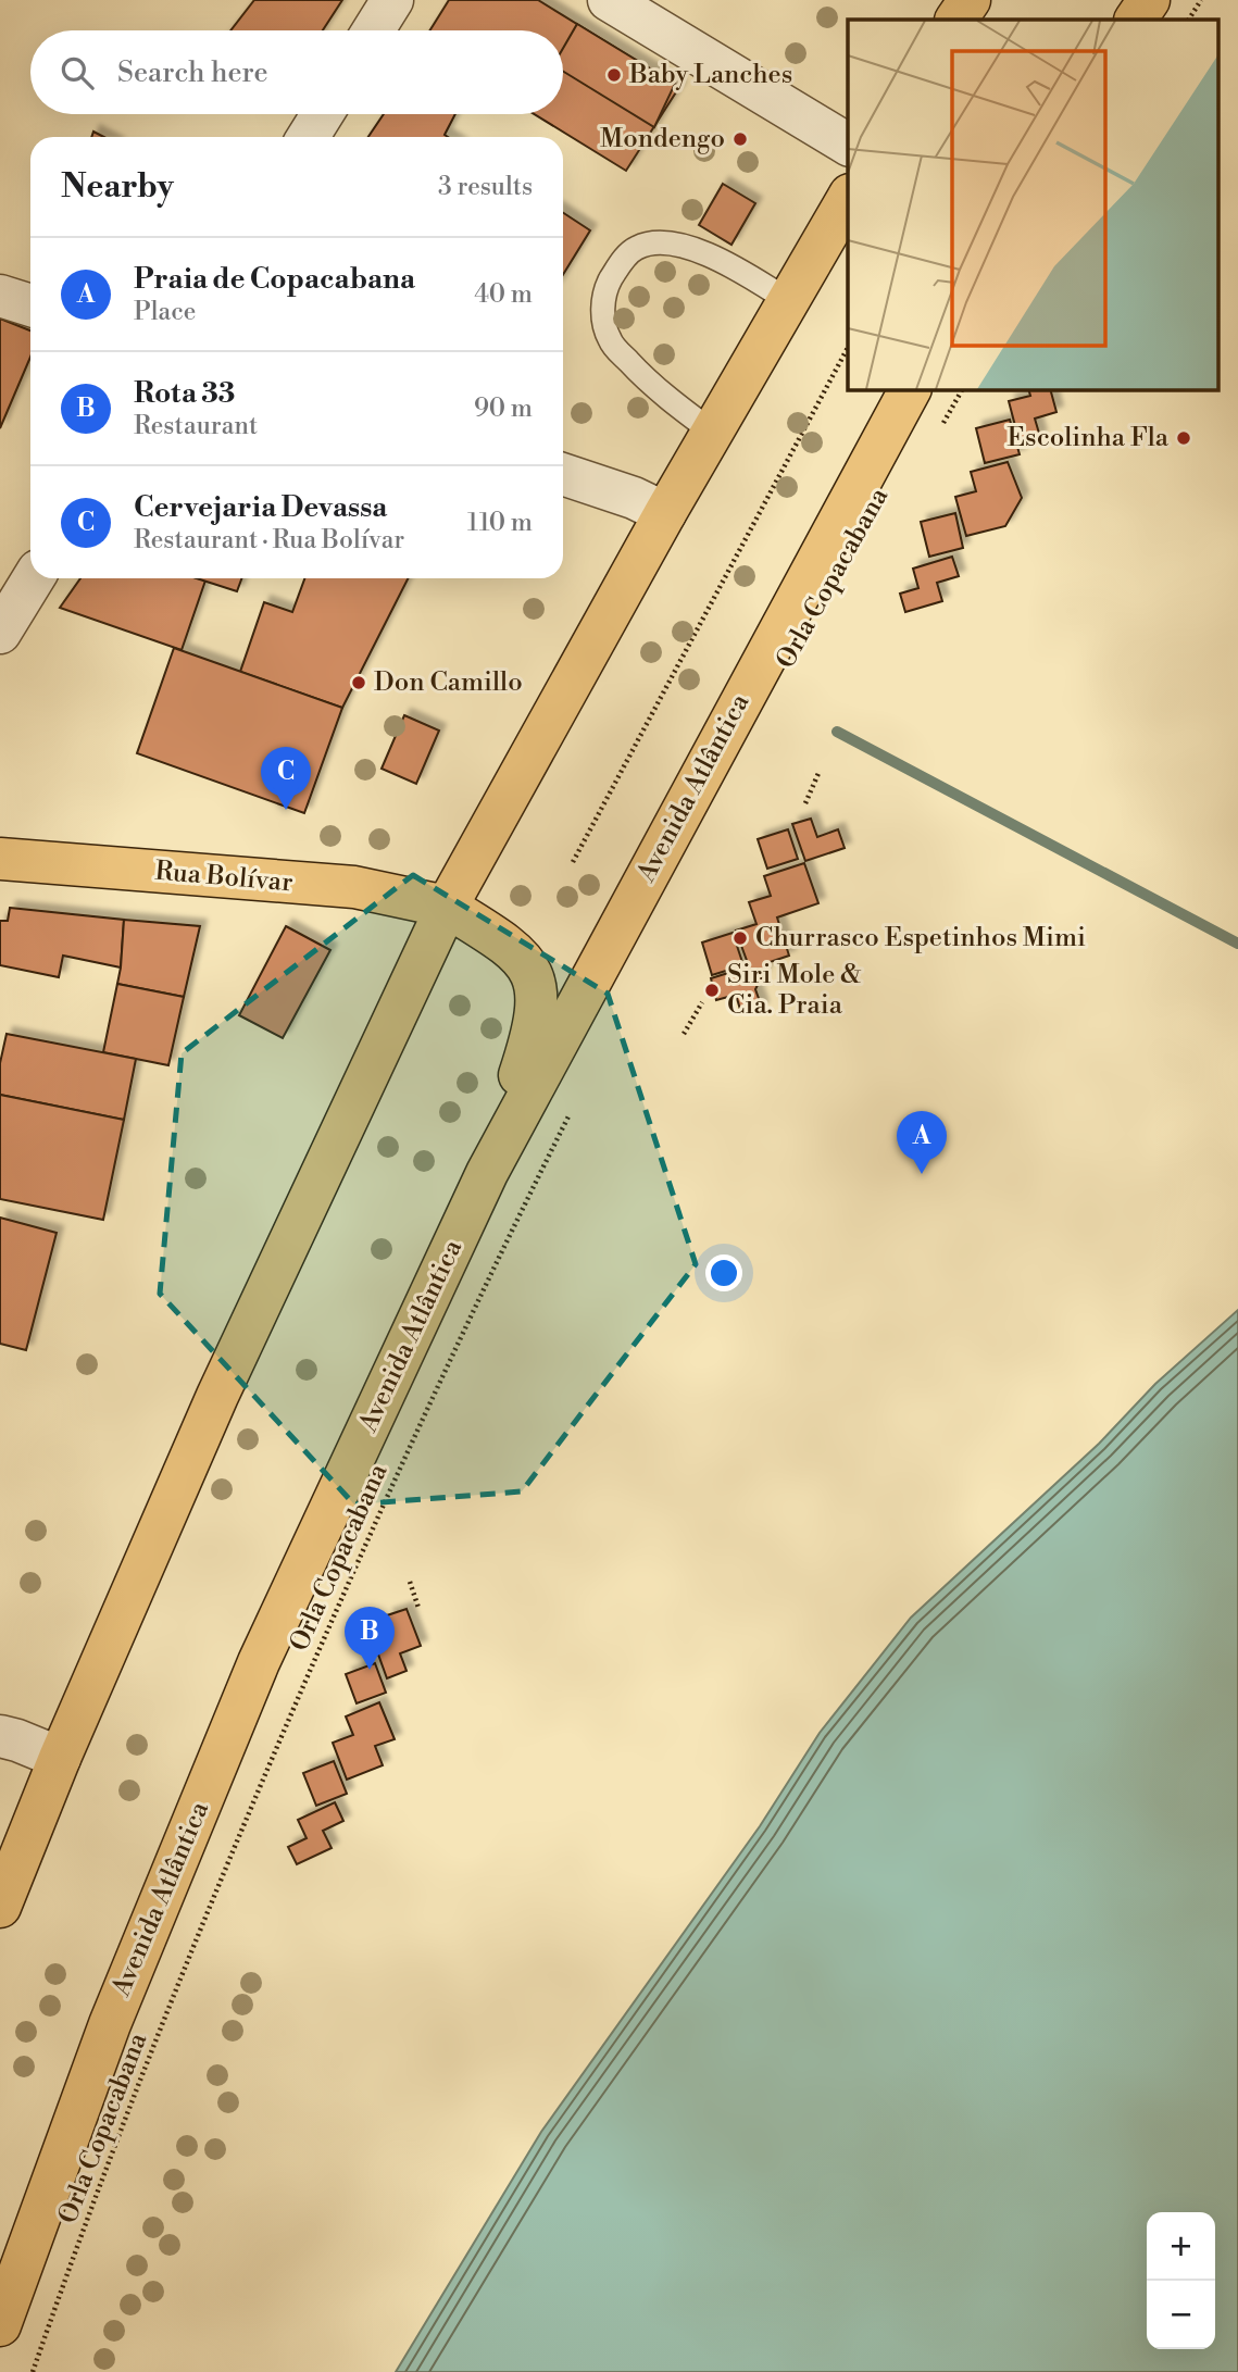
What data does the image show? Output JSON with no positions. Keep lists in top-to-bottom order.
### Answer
{
  "streets": {
    "main road": ["Avenida Atlântica", "Rua Bolívar"],
    "path": ["Orla Copacabana"]
  },
  "places": [
    "Baby Lanches",
    "Mondengo",
    "Escolinha Fla",
    "Don Camillo",
    "Churrasco Espetinhos Mimi",
    "Siri Mole & Cia. Praia"
  ],
  "page": {
    "search": "Search here",
    "heading": ["Nearby", "3 results"],
    "list": [
      {
        "mark": "A",
        "name": "Praia de Copacabana",
        "note": "Place",
        "value": "40 m"
      },
      {
        "mark": "B",
        "name": "Rota 33",
        "note": "Restaurant",
        "value": "90 m"
      },
      {
        "mark": "C",
        "name": "Cervejaria Devassa",
        "note": "Restaurant · Rua Bolívar",
        "value": "110 m"
      }
    ],
    "pins": ["C", "A", "B"],
    "map_buttons": ["+", "−"]
  }
}
